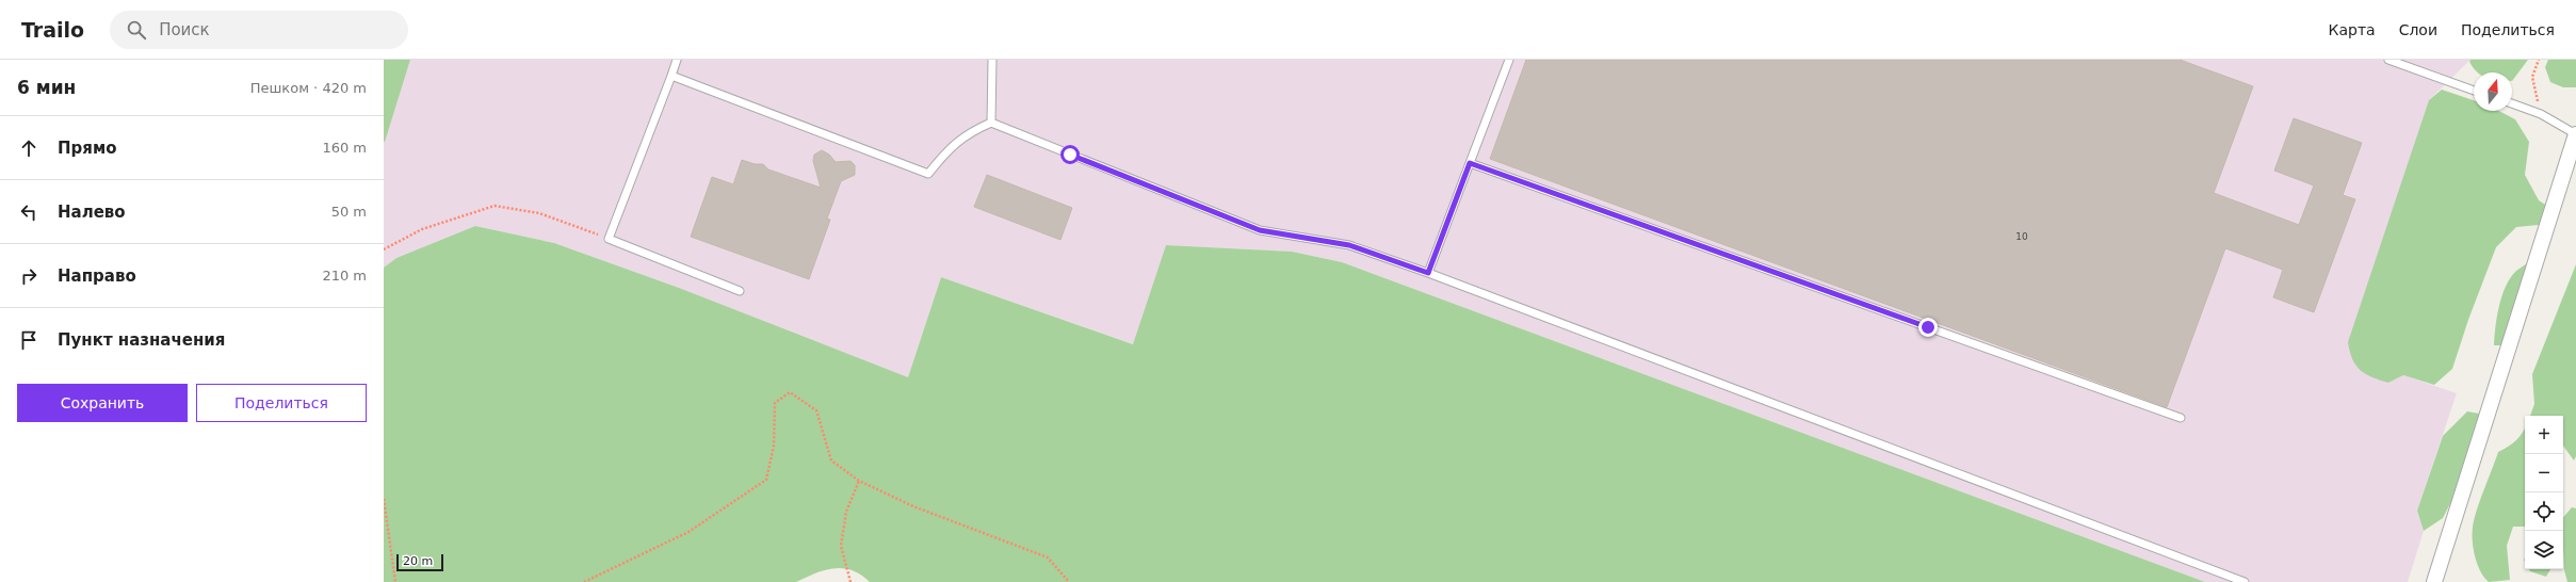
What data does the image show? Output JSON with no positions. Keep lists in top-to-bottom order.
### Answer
{
  "house_numbers": ["10"],
  "scale_bar": "20 m",
  "north": "top",
  "page": {
    "header": "Trailo",
    "search": "Поиск",
    "nav": ["Карта", "Слои", "Поделиться"],
    "heading": ["6 мин", "Пешком · 420 m"],
    "list": [
      ["Прямо", "160 m"],
      ["Налево", "50 m"],
      ["Направо", "210 m"],
      "Пункт назначения"
    ],
    "buttons": ["Сохранить", "Поделиться"],
    "map_buttons": ["+", "−"],
    "scale": "20 m"
  }
}
